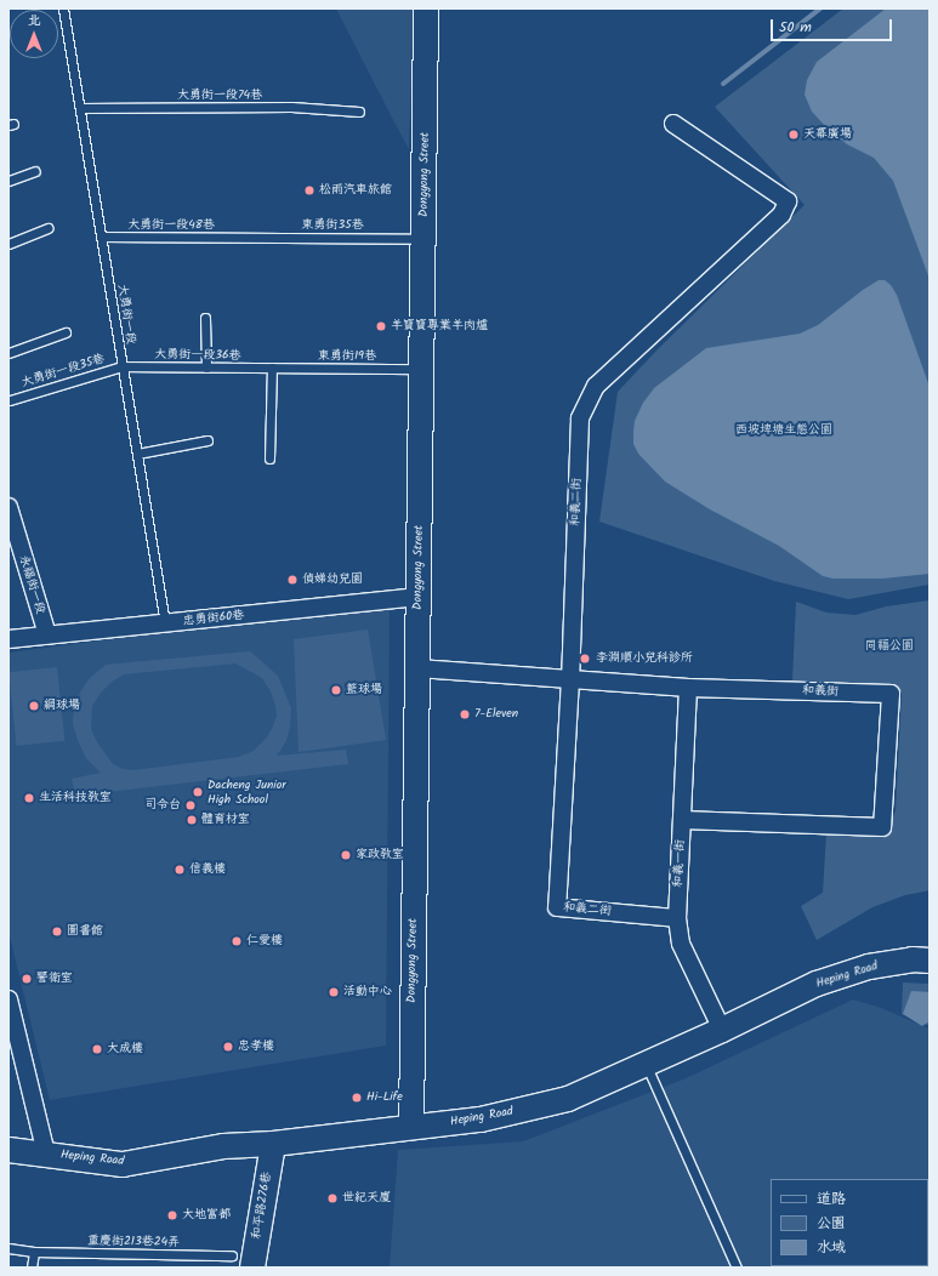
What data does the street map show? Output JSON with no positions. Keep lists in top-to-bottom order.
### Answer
{
  "streets": {
    "street": [
      "Dongyong Street",
      "和義二街",
      "永福街一段",
      "忠勇街60巷",
      "和義街",
      "和義一街",
      "Heping Road",
      "和平路276巷"
    ],
    "lane": [
      "大勇街一段74巷",
      "大勇街一段48巷",
      "東勇街35巷",
      "大勇街一段",
      "大勇街一段36巷",
      "東勇街19巷",
      "大勇街一段35巷",
      "重慶街213巷24弄"
    ]
  },
  "crossings": [
    ["大勇街一段74巷", "大勇街一段"],
    ["Dongyong Street", "東勇街35巷"],
    ["Dongyong Street", "東勇街19巷"],
    ["Dongyong Street", "忠勇街60巷"],
    ["Dongyong Street", "和義街"],
    ["Dongyong Street", "Heping Road"],
    ["大勇街一段48巷", "東勇街35巷"],
    ["大勇街一段48巷", "大勇街一段"],
    ["大勇街一段", "大勇街一段36巷"],
    ["大勇街一段", "大勇街一段35巷"],
    ["大勇街一段", "忠勇街60巷"],
    ["大勇街一段36巷", "東勇街19巷"],
    ["大勇街一段36巷", "大勇街一段35巷"],
    ["和義二街", "和義街"],
    ["和義二街", "和義一街"],
    ["永福街一段", "忠勇街60巷"],
    ["和義街", "和義一街"],
    ["和義一街", "Heping Road"],
    ["Heping Road", "和平路276巷"],
    ["和平路276巷", "重慶街213巷24弄"]
  ],
  "parks": ["西坡埤塘生態公園", "同福公園"],
  "places": [
    "天幕廣場",
    "松雨汽車旅館",
    "羊寶寶專業羊肉爐",
    "偵娣幼兒園",
    "李淵順小兒科診所",
    "籃球場",
    "網球場",
    "7-Eleven",
    "Dacheng Junior High School",
    "生活科技教室",
    "司令台",
    "體育材室",
    "家政教室",
    "信義樓",
    "圖書館",
    "仁愛樓",
    "警衛室",
    "活動中心",
    "忠孝樓",
    "大成樓",
    "Hi-Life",
    "世紀天廈",
    "大地富都"
  ],
  "legend": ["道路", "公園", "水域"],
  "scale_bar": "50 m",
  "north": "top"
}
